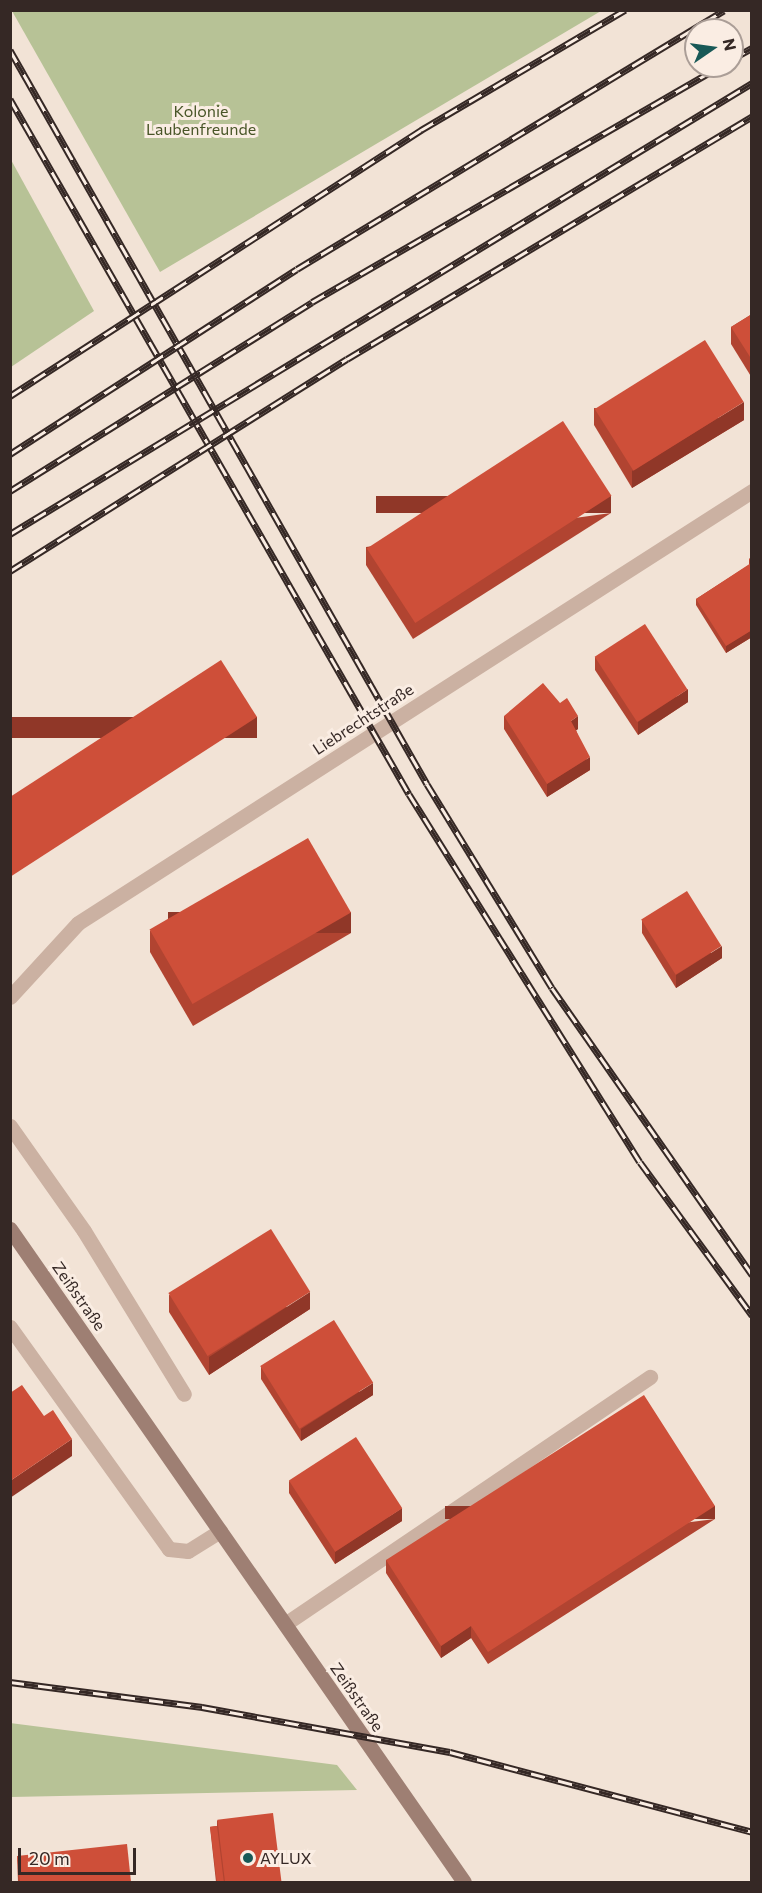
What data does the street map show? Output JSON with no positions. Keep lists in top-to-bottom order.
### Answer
{
  "streets": {
    "street": ["Liebrechtstraße", "Zeißstraße"]
  },
  "parks": ["Kolonie Laubenfreunde"],
  "places": ["AYLUX"],
  "scale_bar": "20 m",
  "north": "right"
}
